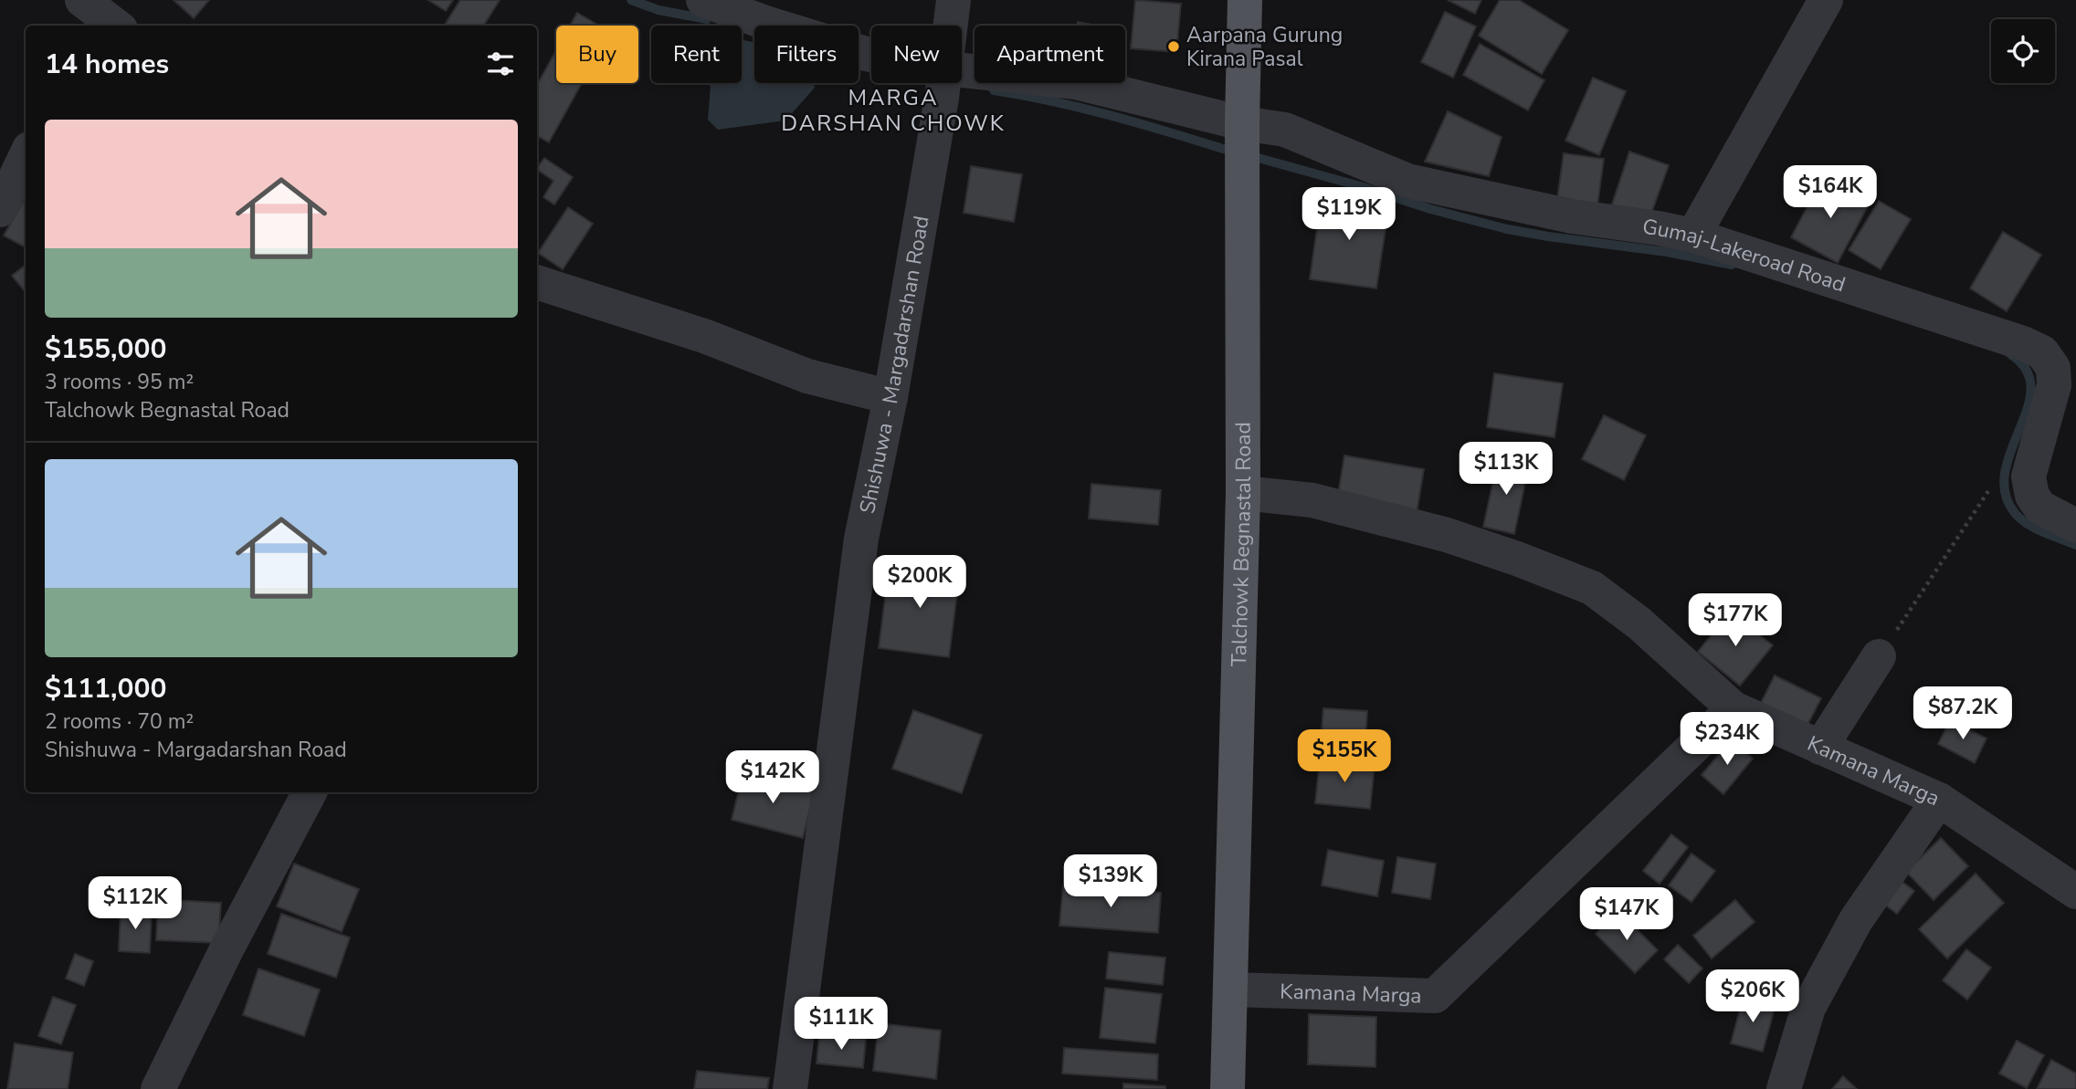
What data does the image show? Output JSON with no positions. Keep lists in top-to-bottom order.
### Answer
{
  "streets": {
    "main road": ["Talchowk Begnastal Road"],
    "street": ["Gumaj-Lakeroad Road", "Shishuwa - Margadarshan Road", "Kamana Marga"]
  },
  "crossings": [
    ["Gumaj-Lakeroad Road", "Talchowk Begnastal Road"],
    ["Talchowk Begnastal Road", "Kamana Marga"]
  ],
  "districts": ["MARGA DARSHAN CHOWK"],
  "places": ["Aarpana Gurung Kirana Pasal"],
  "page": {
    "chip": [
      "Buy",
      "Rent",
      "Filters",
      "New",
      "Apartment"
    ],
    "heading": "14 homes",
    "list": [
      {
        "name": "$155,000",
        "note": "3 rooms · 95 m² · Talchowk Begnastal Road"
      },
      {
        "name": "$111,000",
        "note": "2 rooms · 70 m² · Shishuwa - Margadarshan Road"
      }
    ],
    "price": [
      "$164K",
      "$119K",
      "$113K",
      "$200K",
      "$177K",
      "$87.2K",
      "$234K",
      "$155K",
      "$142K",
      "$139K",
      "$112K",
      "$147K",
      "$206K",
      "$111K"
    ]
  }
}
